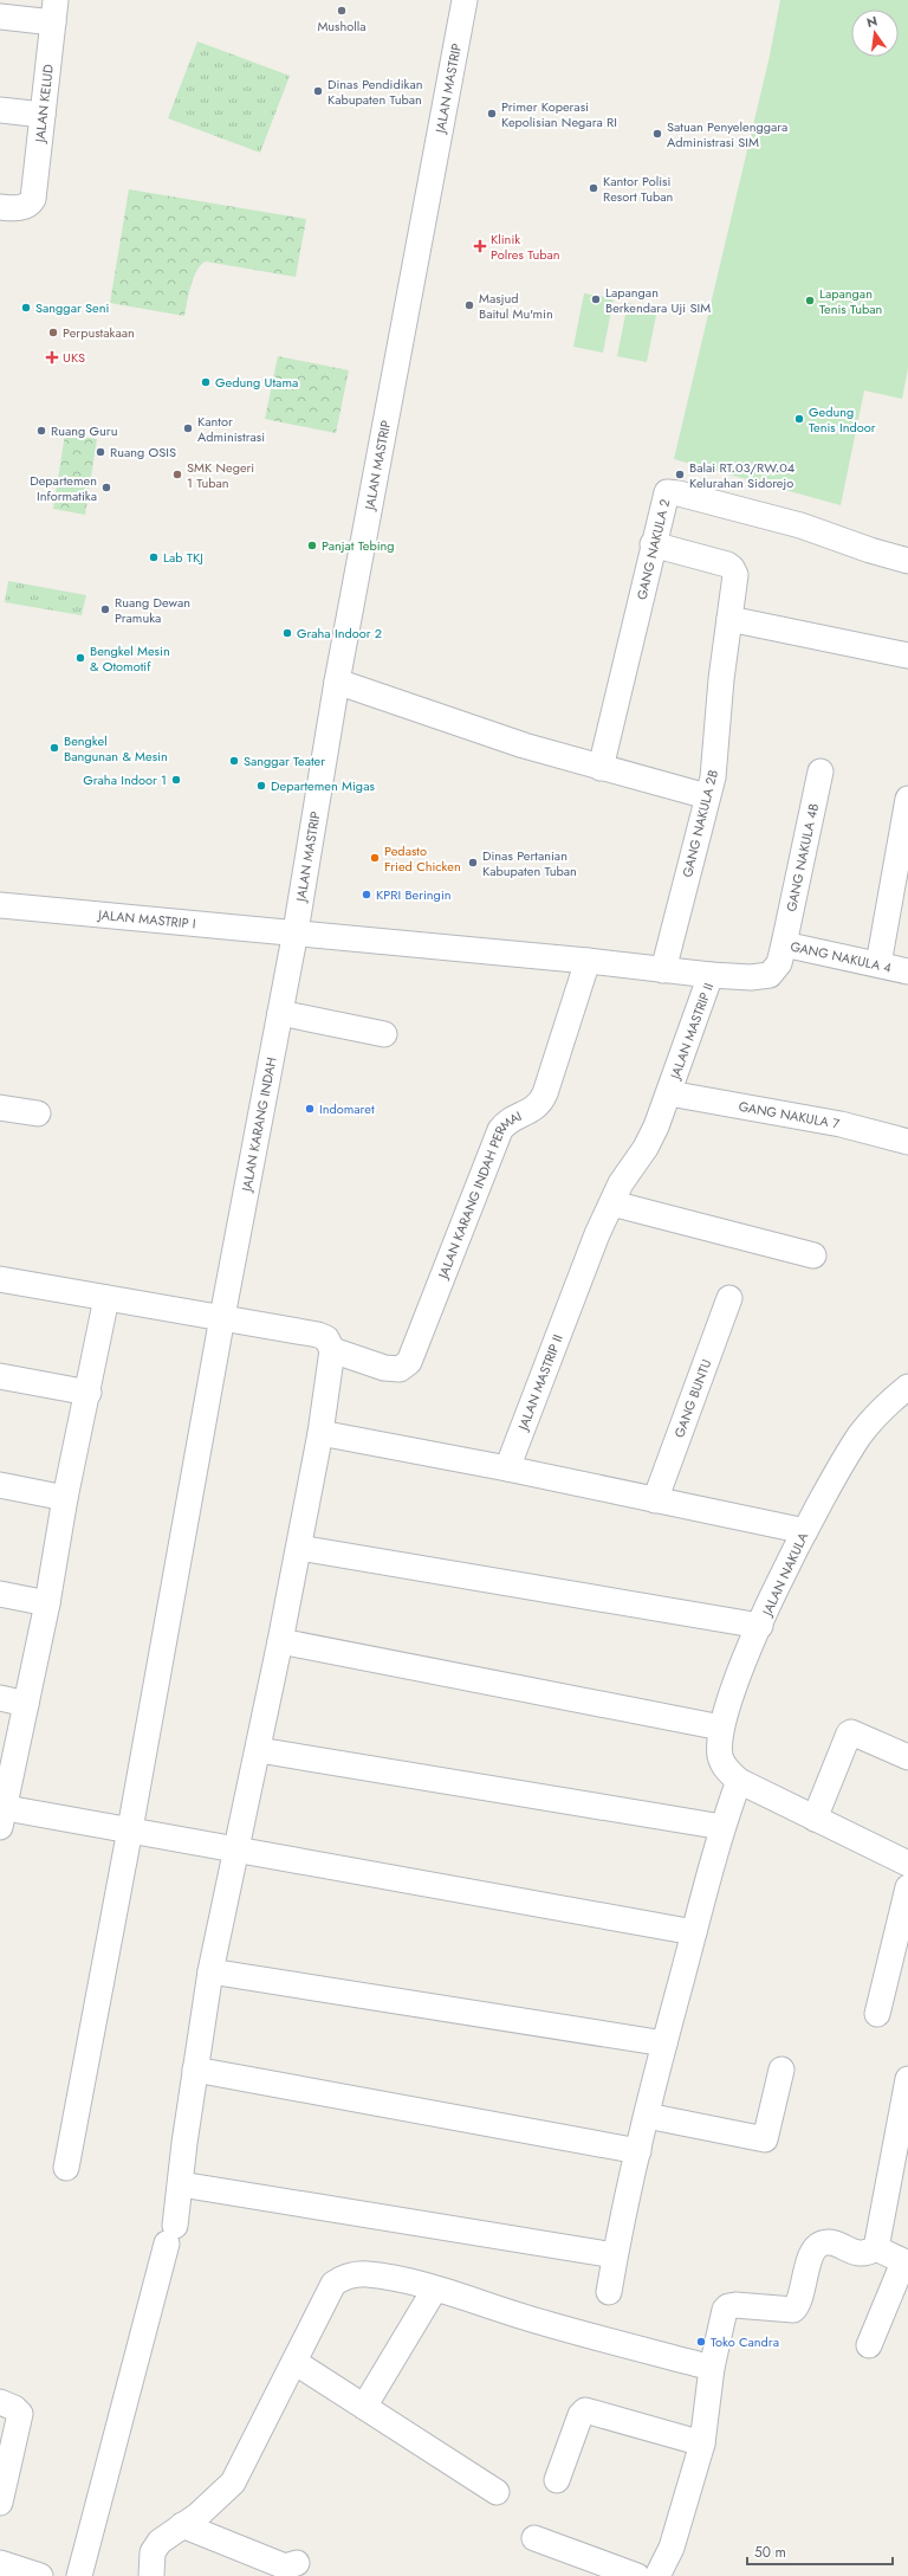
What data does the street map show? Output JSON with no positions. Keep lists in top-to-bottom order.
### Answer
{
  "streets": {
    "street": [
      "JALAN MASTRIP",
      "JALAN KELUD",
      "GANG NAKULA 2",
      "GANG NAKULA 2B",
      "GANG NAKULA 4B",
      "JALAN MASTRIP I",
      "GANG NAKULA 4",
      "JALAN MASTRIP II",
      "GANG NAKULA 7",
      "JALAN KARANG INDAH",
      "JALAN KARANG INDAH PERMAI",
      "GANG BUNTU",
      "JALAN NAKULA"
    ]
  },
  "crossings": [
    ["JALAN MASTRIP", "JALAN MASTRIP I"],
    ["JALAN MASTRIP", "JALAN MASTRIP II"],
    ["JALAN MASTRIP", "JALAN KARANG INDAH"],
    ["GANG NAKULA 2", "GANG NAKULA 2B"],
    ["GANG NAKULA 2B", "JALAN MASTRIP II"],
    ["GANG NAKULA 4B", "GANG NAKULA 4"],
    ["JALAN MASTRIP I", "JALAN MASTRIP II"],
    ["JALAN MASTRIP I", "JALAN KARANG INDAH"],
    ["GANG NAKULA 4", "JALAN MASTRIP II"],
    ["JALAN MASTRIP II", "GANG NAKULA 7"],
    ["JALAN MASTRIP II", "JALAN KARANG INDAH"],
    ["JALAN MASTRIP II", "JALAN KARANG INDAH PERMAI"]
  ],
  "places": {
    "other": [
      "Musholla",
      "Dinas Pendidikan Kabupaten Tuban",
      "Primer Koperasi Kepolisian Negara RI",
      "Satuan Penyelenggara Administrasi SIM",
      "Kantor Polisi Resort Tuban",
      "Lapangan Berkendara Uji SIM",
      "Lapangan Tenis Tuban",
      "Masjud Baitul Mu'min",
      "Sanggar Seni",
      "Perpustakaan",
      "Gedung Utama",
      "Gedung Tenis Indoor",
      "Kantor Administrasi",
      "Ruang Guru",
      "Ruang OSIS",
      "SMK Negeri 1 Tuban",
      "Balai RT.03/RW.04 Kelurahan Sidorejo",
      "Departemen Informatika",
      "Panjat Tebing",
      "Lab TKJ",
      "Ruang Dewan Pramuka",
      "Graha Indoor 2",
      "Bengkel Mesin & Otomotif",
      "Bengkel Bangunan & Mesin",
      "Sanggar Teater",
      "Graha Indoor 1",
      "Departemen Migas",
      "Pedasto Fried Chicken",
      "Dinas Pertanian Kabupaten Tuban",
      "KPRI Beringin",
      "Indomaret",
      "Toko Candra"
    ],
    "health": ["Klinik Polres Tuban", "UKS"]
  },
  "scale_bar": "50 m",
  "north": "top"
}
